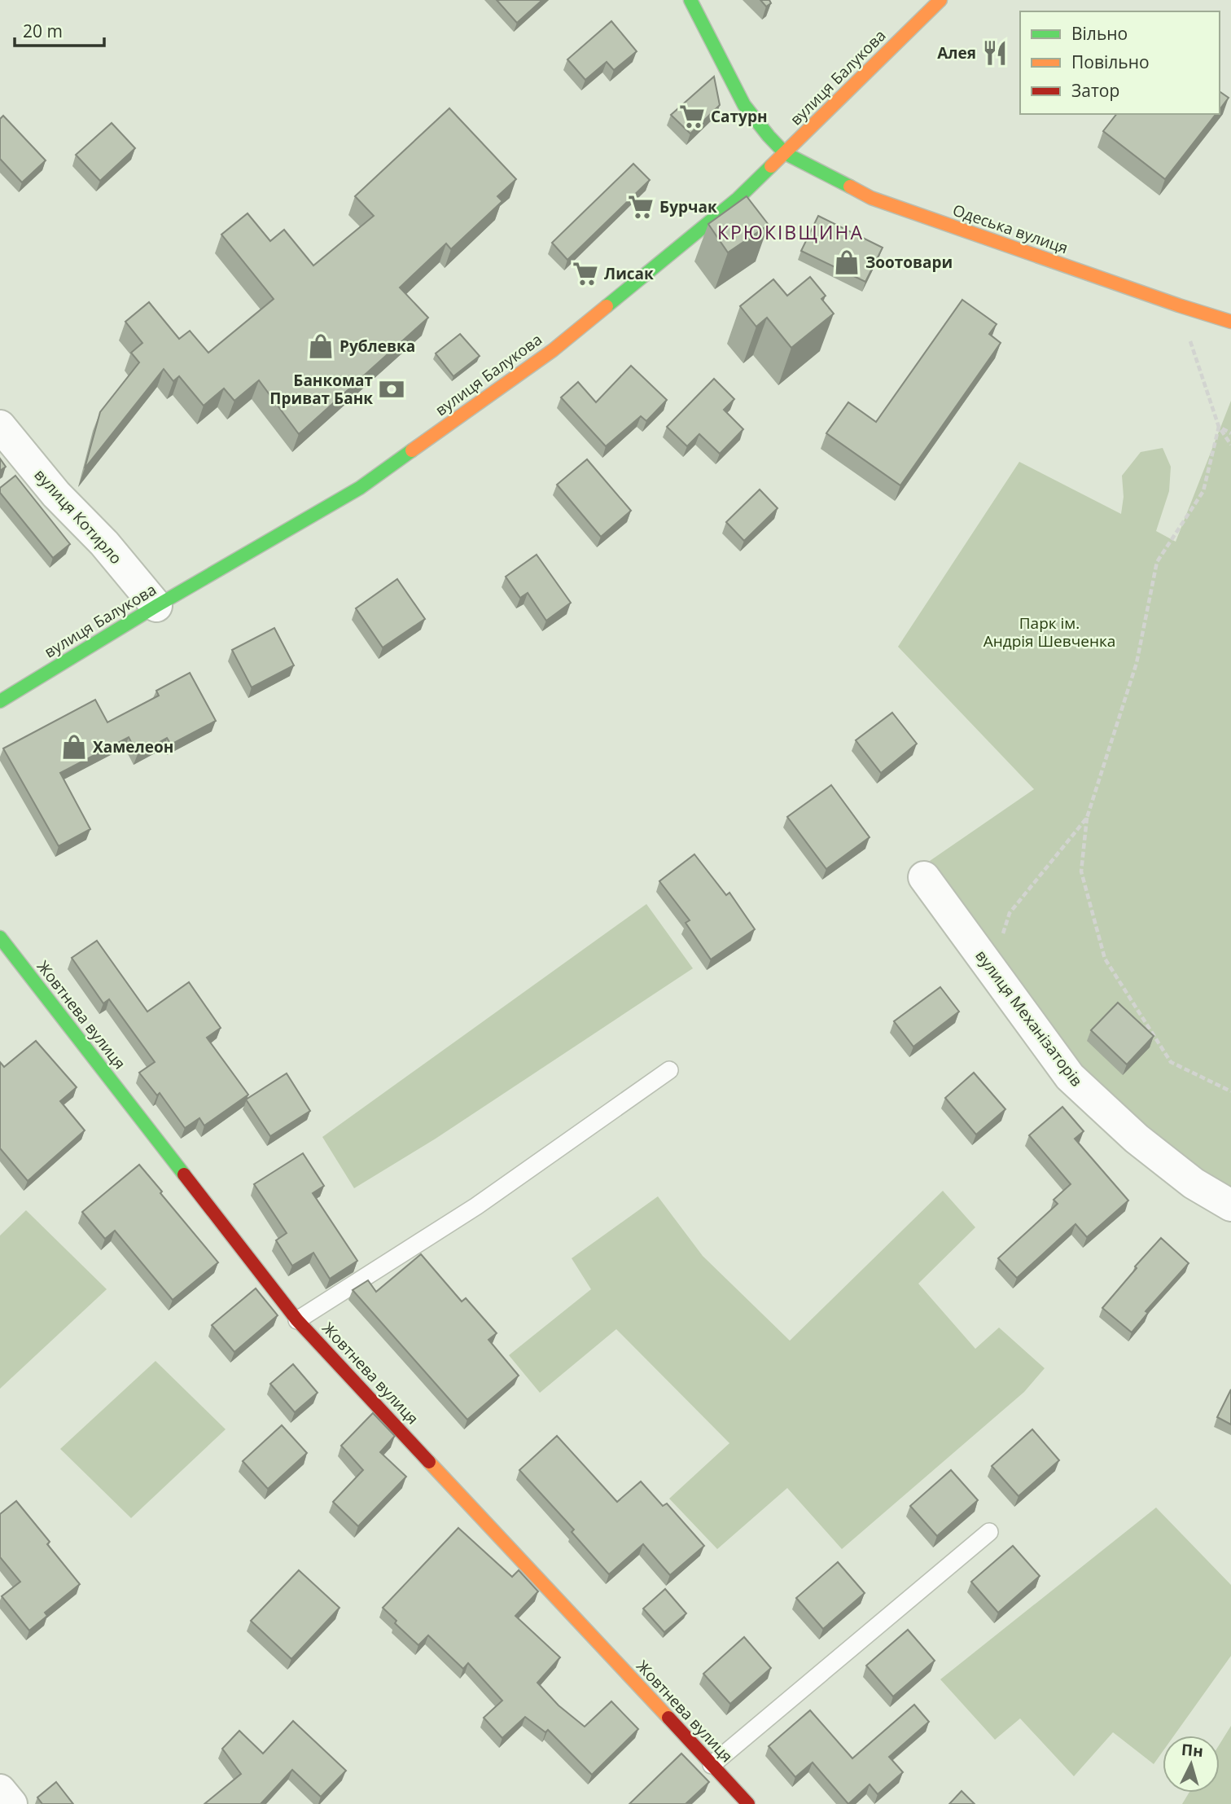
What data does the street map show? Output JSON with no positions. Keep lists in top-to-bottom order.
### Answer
{
  "streets": {
    "street": [
      "вулиця Балукова",
      "Одеська вулиця",
      "вулиця Котирло",
      "Жовтнева вулиця",
      "вулиця Механізаторів"
    ]
  },
  "crossings": [
    ["вулиця Балукова", "Одеська вулиця"],
    ["вулиця Балукова", "вулиця Котирло"]
  ],
  "districts": ["КРЮКІВЩИНА"],
  "parks": ["Парк ім. Андрія Шевченка"],
  "places": {
    "restaurant": ["Алея"],
    "supermarket": ["Сатурн", "Бурчак", "Лисак"],
    "shop": ["Зоотовари", "Рублевка", "Хамелеон"],
    "bank": ["Банкомат Приват Банк"]
  },
  "legend": ["Вільно", "Повільно", "Затор"],
  "scale_bar": "20 m",
  "north": "top"
}
